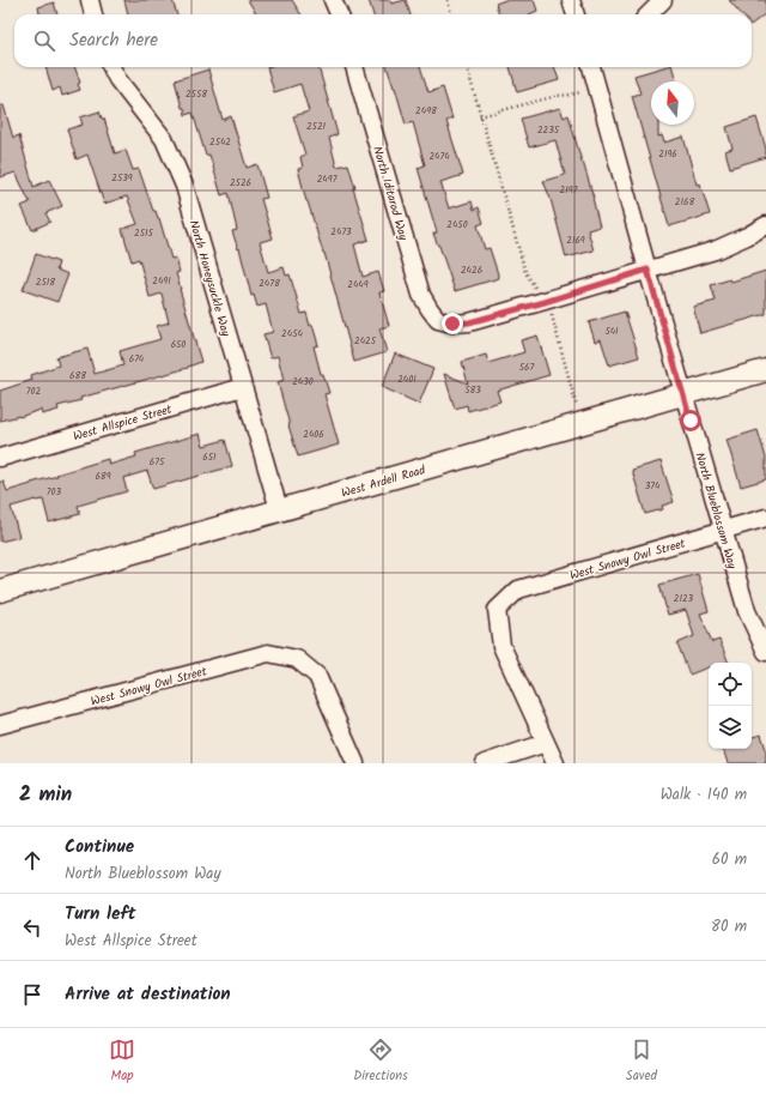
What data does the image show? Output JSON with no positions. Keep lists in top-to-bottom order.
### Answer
{
  "streets": {
    "street": [
      "North Iditarod Way",
      "North Honeysuckle Way",
      "West Allspice Street",
      "West Ardell Road",
      "North Blueblossom Way",
      "West Snowy Owl Street"
    ]
  },
  "crossings": [
    ["North Iditarod Way", "North Blueblossom Way"],
    ["North Honeysuckle Way", "West Allspice Street"],
    ["North Honeysuckle Way", "West Ardell Road"],
    ["West Ardell Road", "North Blueblossom Way"],
    ["North Blueblossom Way", "West Snowy Owl Street"]
  ],
  "house_numbers": [
    "2558",
    "2498",
    "2521",
    "2235",
    "2542",
    "2196",
    "2474",
    "2539",
    "2497",
    "2526",
    "2197",
    "2168",
    "2450",
    "2473",
    "2515",
    "2169",
    "2426",
    "2491",
    "2518",
    "2478",
    "2449",
    "541",
    "2454",
    "2425",
    "650",
    "674",
    "567",
    "688",
    "2401",
    "2430",
    "583",
    "702",
    "2406",
    "651",
    "675",
    "689",
    "374",
    "703",
    "2123"
  ],
  "north": "top",
  "page": {
    "search": "Search here",
    "heading": ["2 min", "Walk · 140 m"],
    "list": [
      ["Continue", "North Blueblossom Way", "60 m"],
      ["Turn left", "West Allspice Street", "80 m"],
      "Arrive at destination"
    ],
    "nav": ["Map", "Directions", "Saved"]
  }
}
